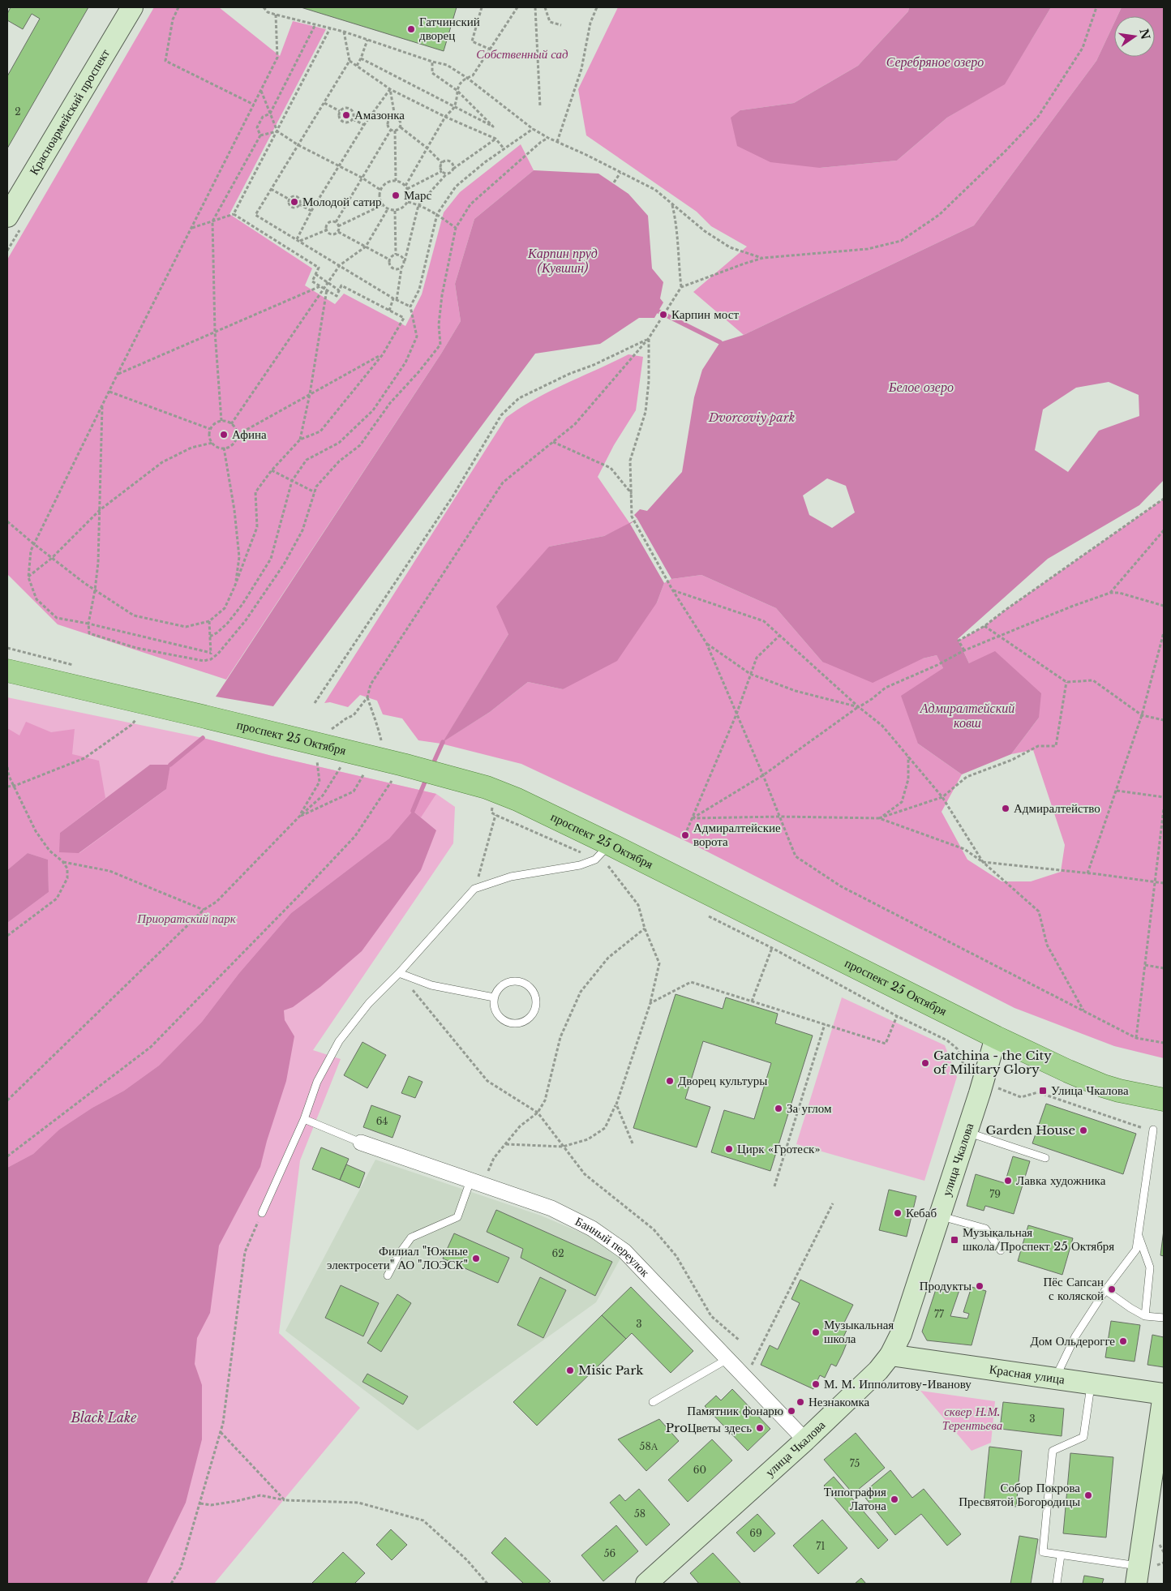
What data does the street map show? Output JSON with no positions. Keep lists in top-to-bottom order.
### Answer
{
  "streets": {
    "main road": [
      "Красноармейский проспект",
      "проспект 25 Октября",
      "улица Чкалова",
      "Красная улица"
    ],
    "street": ["Банный переулок"]
  },
  "crossings": [
    ["проспект 25 Октября", "улица Чкалова"],
    ["улица Чкалова", "Банный переулок"],
    ["улица Чкалова", "Красная улица"]
  ],
  "water": [
    "Серебряное озеро",
    "Карпин пруд (Кувшин)",
    "Белое озеро",
    "Адмиралтейский ковш",
    "Black Lake"
  ],
  "parks": [
    "Собственный сад",
    "Dvorcoviy park",
    "Приоратский парк",
    "сквер Н.М. Терентьева"
  ],
  "places": {
    "other": [
      "Гатчинский дворец",
      "Амазонка",
      "Марс",
      "Молодой сатир",
      "Карпин мост",
      "Афина",
      "Адмиралтейство",
      "Адмиралтейские ворота",
      "Gatchina - the City of Military Glory",
      "Дворец культуры",
      "За углом",
      "Garden House",
      "Цирк «Гротеск»",
      "Лавка художника",
      "Кебаб",
      "Филиал \"Южные электросети\" АО \"ЛОЭСК\"",
      "Продукты",
      "Пёс Сапсан с коляской",
      "Музыкальная школа",
      "Дом Ольдерогге",
      "Misic Park",
      "М. М. Ипполитову-Иванову",
      "Незнакомка",
      "Памятник фонарю",
      "ProЦветы здесь",
      "Собор Покрова Пресвятой Богородицы",
      "Типография Латона"
    ],
    "transit": ["Улица Чкалова", "Музыкальная школа/Проспект 25 Октября"]
  },
  "house_numbers": [
    "2",
    "64",
    "79",
    "62",
    "77",
    "3",
    "3",
    "58А",
    "75",
    "60",
    "58",
    "69",
    "71",
    "56"
  ],
  "north": "right"
}
